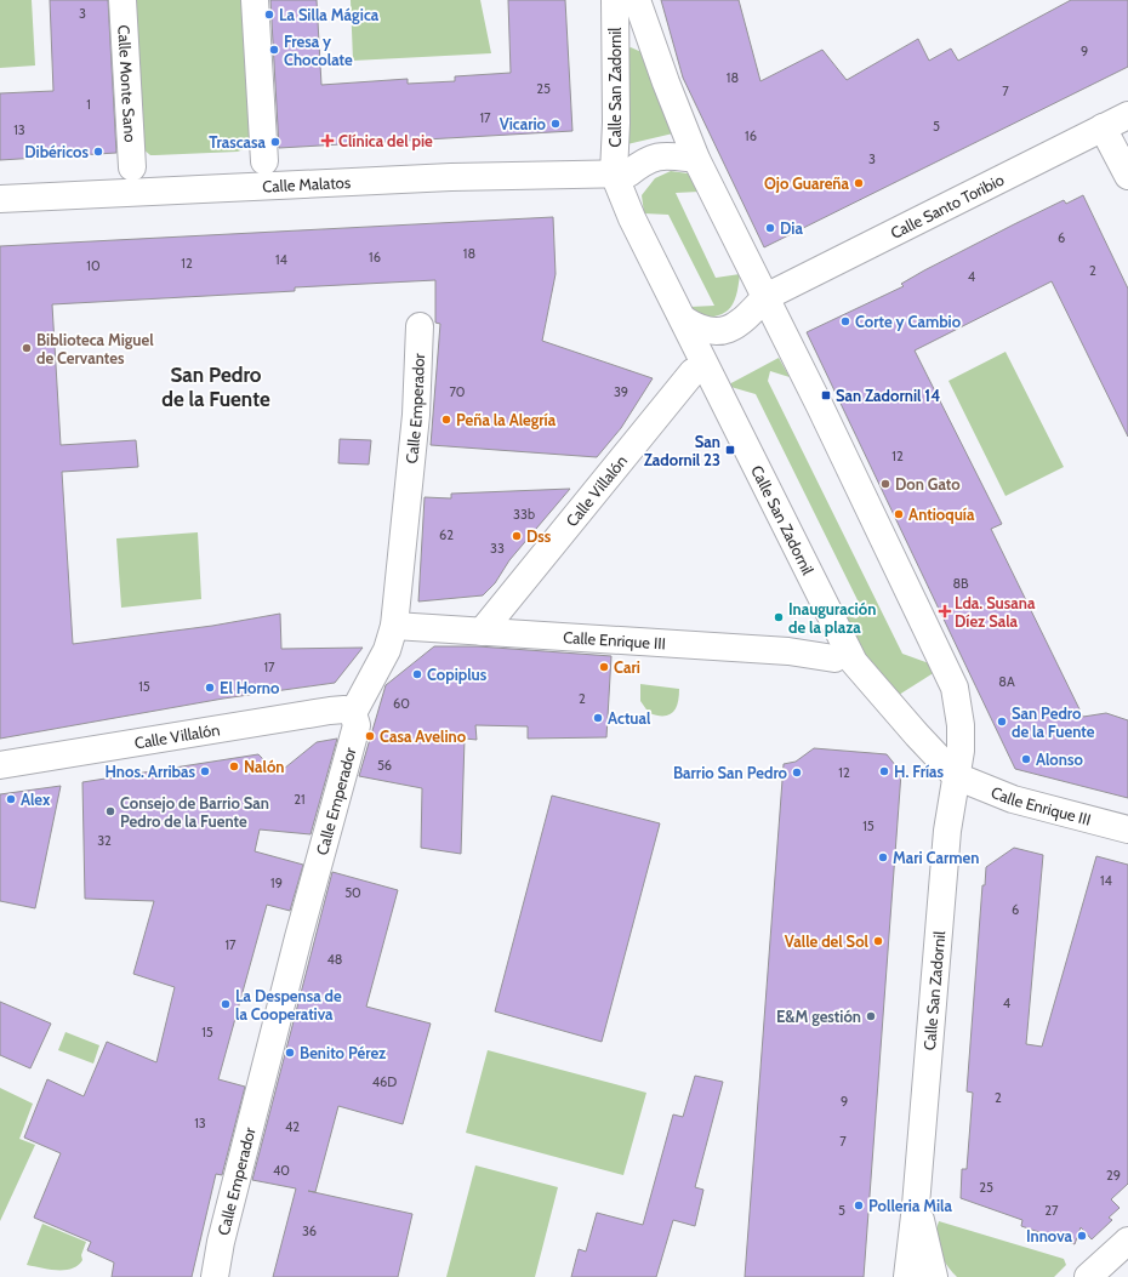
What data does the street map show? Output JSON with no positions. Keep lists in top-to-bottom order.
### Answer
{
  "streets": {
    "street": [
      "Calle Monte Sano",
      "Calle San Zadornil",
      "Calle Malatos",
      "Calle Santo Toribio",
      "Calle Emperador",
      "Calle Villalón",
      "Calle Enrique III"
    ]
  },
  "crossings": [
    ["Calle San Zadornil", "Calle Malatos"],
    ["Calle San Zadornil", "Calle Santo Toribio"],
    ["Calle San Zadornil", "Calle Enrique III"],
    ["Calle Emperador", "Calle Villalón"],
    ["Calle Emperador", "Calle Enrique III"],
    ["Calle Villalón", "Calle Enrique III"]
  ],
  "districts": ["San Pedro de la Fuente"],
  "places": {
    "other": [
      "La Silla Mágica",
      "Fresa y Chocolate",
      "Vicario",
      "Trascasa",
      "Dibéricos",
      "Ojo Guareña",
      "Dia",
      "Corte y Cambio",
      "Biblioteca Miguel de Cervantes",
      "Peña la Alegría",
      "Don Gato",
      "Antioquía",
      "Dss",
      "Inauguración de la plaza",
      "Cari",
      "Copiplus",
      "El Horno",
      "Actual",
      "San Pedro de la Fuente",
      "Casa Avelino",
      "Alonso",
      "Nalón",
      "Hnos. Arribas",
      "H. Frías",
      "Barrio San Pedro",
      "Alex",
      "Consejo de Barrio San Pedro de la Fuente",
      "Mari Carmen",
      "Valle del Sol",
      "La Despensa de la Cooperativa",
      "E&M gestión",
      "Benito Pérez",
      "Polleria Mila",
      "Innova"
    ],
    "health": ["Clínica del pie", "Lda. Susana Díez Sala"],
    "transit": ["San Zadornil 14", "San Zadornil 23"]
  },
  "house_numbers": [
    "3",
    "9",
    "18",
    "25",
    "7",
    "1",
    "17",
    "5",
    "13",
    "16",
    "3",
    "6",
    "18",
    "16",
    "14",
    "12",
    "10",
    "2",
    "4",
    "70",
    "39",
    "12",
    "33b",
    "62",
    "33",
    "8B",
    "17",
    "8A",
    "15",
    "2",
    "60",
    "56",
    "12",
    "21",
    "15",
    "32",
    "14",
    "19",
    "50",
    "6",
    "17",
    "48",
    "4",
    "15",
    "46D",
    "2",
    "9",
    "13",
    "42",
    "7",
    "40",
    "29",
    "25",
    "5",
    "27",
    "36"
  ]
}
